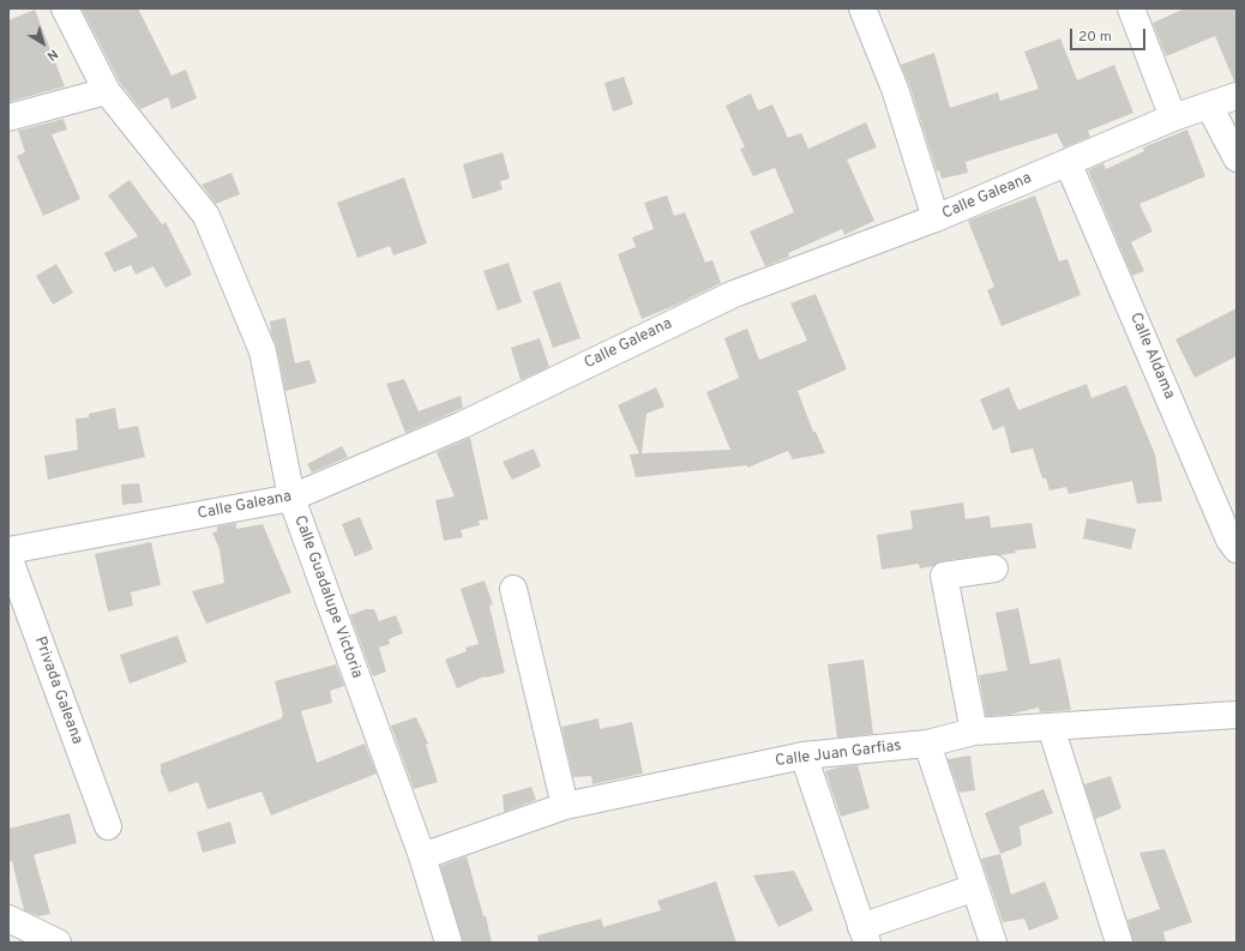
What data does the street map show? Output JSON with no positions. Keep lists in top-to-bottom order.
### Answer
{
  "streets": {
    "street": [
      "Calle Galeana",
      "Calle Aldama",
      "Calle Guadalupe Victoria",
      "Privada Galeana",
      "Calle Juan Garfias"
    ]
  },
  "crossings": [
    ["Calle Galeana", "Calle Aldama"],
    ["Calle Galeana", "Calle Guadalupe Victoria"],
    ["Calle Guadalupe Victoria", "Calle Juan Garfias"]
  ],
  "scale_bar": "20 m",
  "north": "bottom right"
}
